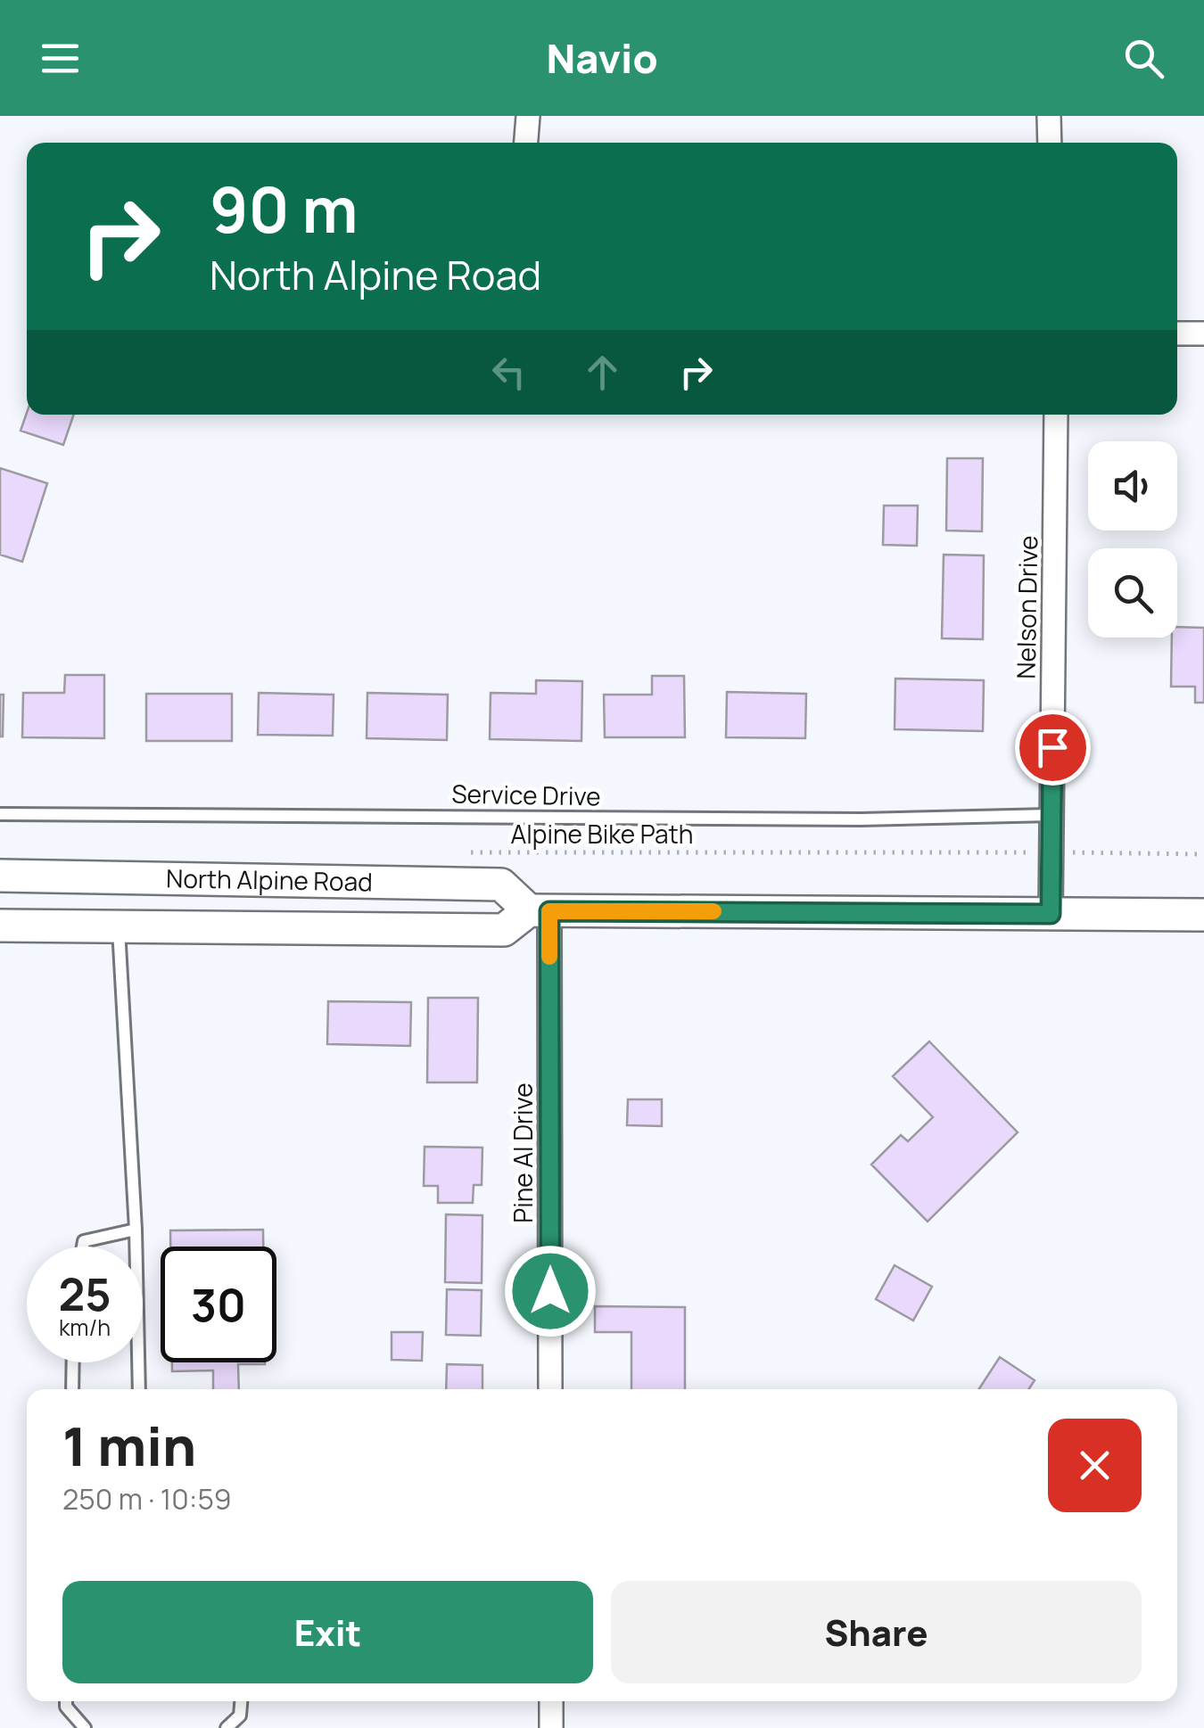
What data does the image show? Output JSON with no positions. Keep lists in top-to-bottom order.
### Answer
{
  "streets": {
    "main road": ["North Alpine Road"],
    "street": ["Nelson Drive", "Pine Al Drive"],
    "lane": ["Service Drive"],
    "path": ["Alpine Bike Path"]
  },
  "crossings": [
    ["Nelson Drive", "Service Drive"],
    ["Nelson Drive", "Alpine Bike Path"],
    ["Nelson Drive", "North Alpine Road"],
    ["North Alpine Road", "Pine Al Drive"]
  ],
  "page": {
    "header": "Navio",
    "turn": ["90 m", "North Alpine Road"],
    "speed": "25 km/h",
    "limit": "30",
    "heading": ["1 min", "250 m · 10:59"],
    "buttons": ["Exit", "Share"]
  }
}
